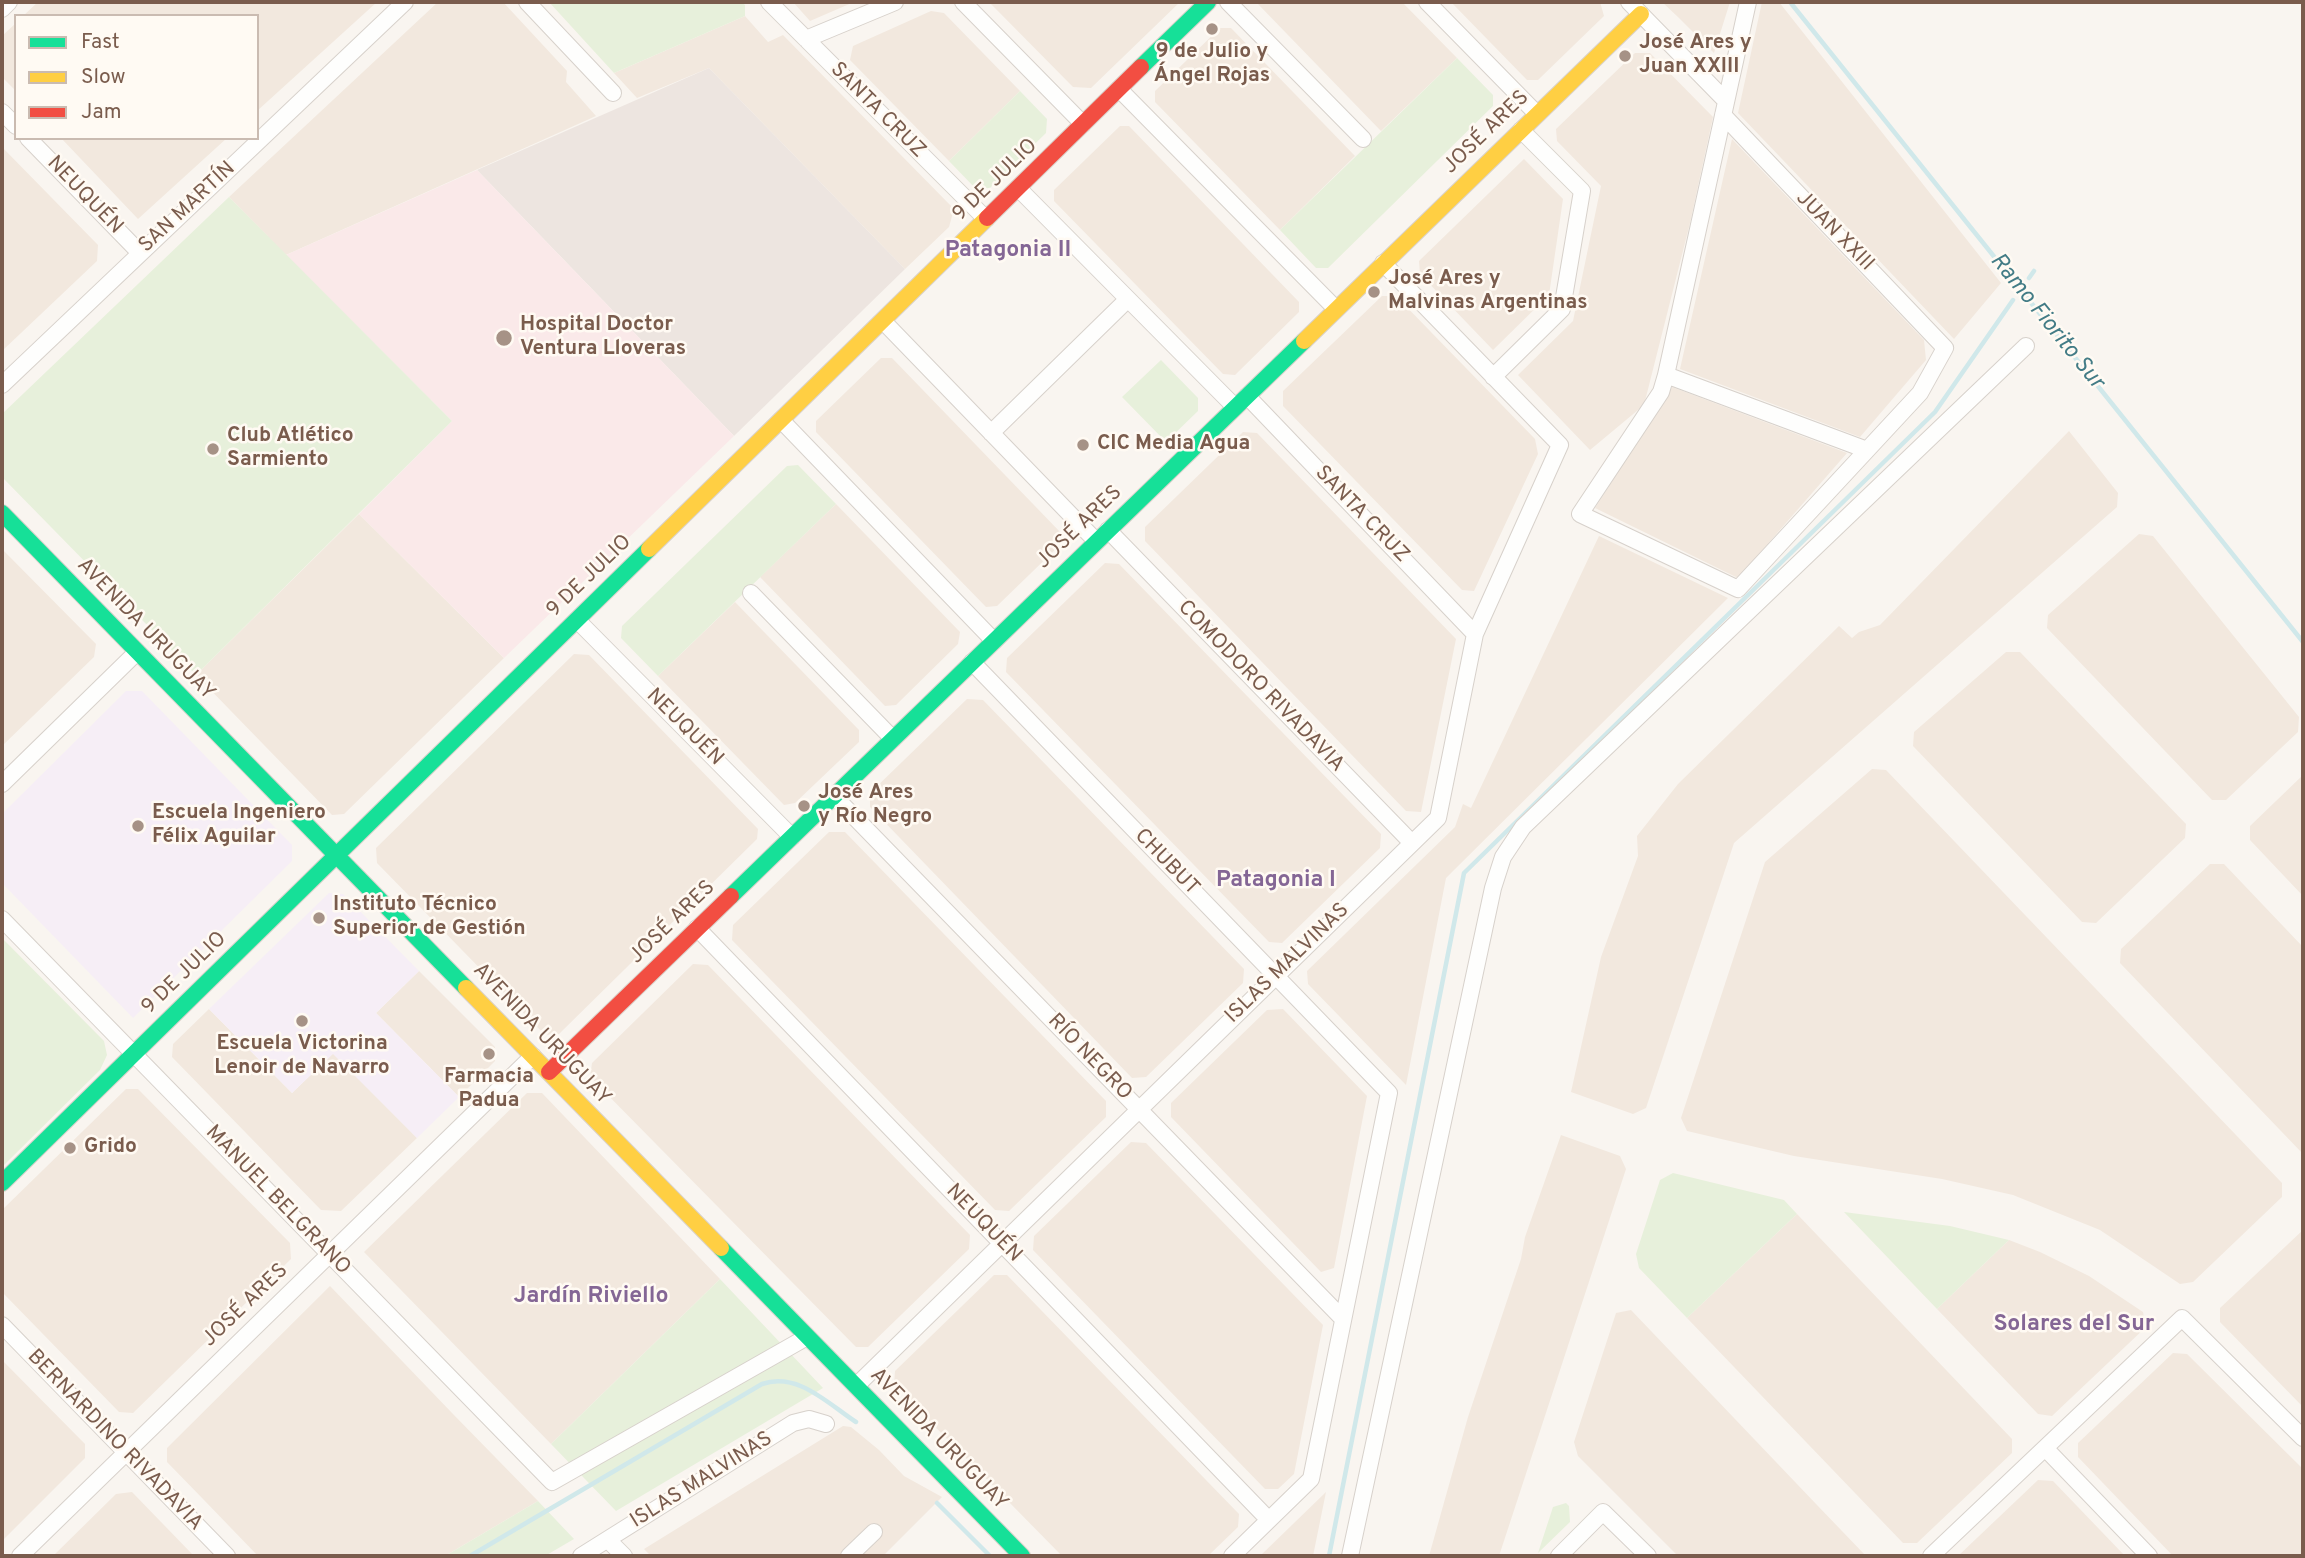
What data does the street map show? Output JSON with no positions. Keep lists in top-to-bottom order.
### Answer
{
  "streets": {
    "street": [
      "SANTA CRUZ",
      "JOSÉ ARES",
      "9 DE JULIO",
      "NEUQUÉN",
      "SAN MARTÍN",
      "JUAN XXIII",
      "AVENIDA URUGUAY",
      "COMODORO RIVADAVIA",
      "CHUBUT",
      "ISLAS MALVINAS",
      "RÍO NEGRO",
      "MANUEL BELGRANO",
      "BERNARDINO RIVADAVIA"
    ]
  },
  "crossings": [
    ["SANTA CRUZ", "JOSÉ ARES"],
    ["SANTA CRUZ", "9 DE JULIO"],
    ["SANTA CRUZ", "ISLAS MALVINAS"],
    ["JOSÉ ARES", "NEUQUÉN"],
    ["JOSÉ ARES", "JUAN XXIII"],
    ["JOSÉ ARES", "AVENIDA URUGUAY"],
    ["JOSÉ ARES", "COMODORO RIVADAVIA"],
    ["JOSÉ ARES", "CHUBUT"],
    ["JOSÉ ARES", "RÍO NEGRO"],
    ["JOSÉ ARES", "MANUEL BELGRANO"],
    ["JOSÉ ARES", "BERNARDINO RIVADAVIA"],
    ["9 DE JULIO", "NEUQUÉN"],
    ["9 DE JULIO", "AVENIDA URUGUAY"],
    ["9 DE JULIO", "COMODORO RIVADAVIA"],
    ["9 DE JULIO", "MANUEL BELGRANO"],
    ["NEUQUÉN", "SAN MARTÍN"],
    ["NEUQUÉN", "ISLAS MALVINAS"],
    ["AVENIDA URUGUAY", "ISLAS MALVINAS"],
    ["AVENIDA URUGUAY", "MANUEL BELGRANO"],
    ["COMODORO RIVADAVIA", "ISLAS MALVINAS"],
    ["CHUBUT", "ISLAS MALVINAS"],
    ["CHUBUT", "RÍO NEGRO"],
    ["ISLAS MALVINAS", "RÍO NEGRO"]
  ],
  "districts": [
    "Patagonia II",
    "Patagonia I",
    "Jardín Riviello",
    "Solares del Sur"
  ],
  "water": ["Ramo Fiorito Sur"],
  "places": [
    "9 de Julio y Ángel Rojas",
    "José Ares y Juan XXIII",
    "José Ares y Malvinas Argentinas",
    "Hospital Doctor Ventura Lloveras",
    "CIC Media Agua",
    "Club Atlético Sarmiento",
    "José Ares y Río Negro",
    "Escuela Ingeniero Félix Aguilar",
    "Instituto Técnico Superior de Gestión",
    "Escuela Victorina Lenoir de Navarro",
    "Farmacia Padua",
    "Grido"
  ],
  "legend": ["Fast", "Slow", "Jam"]
}
